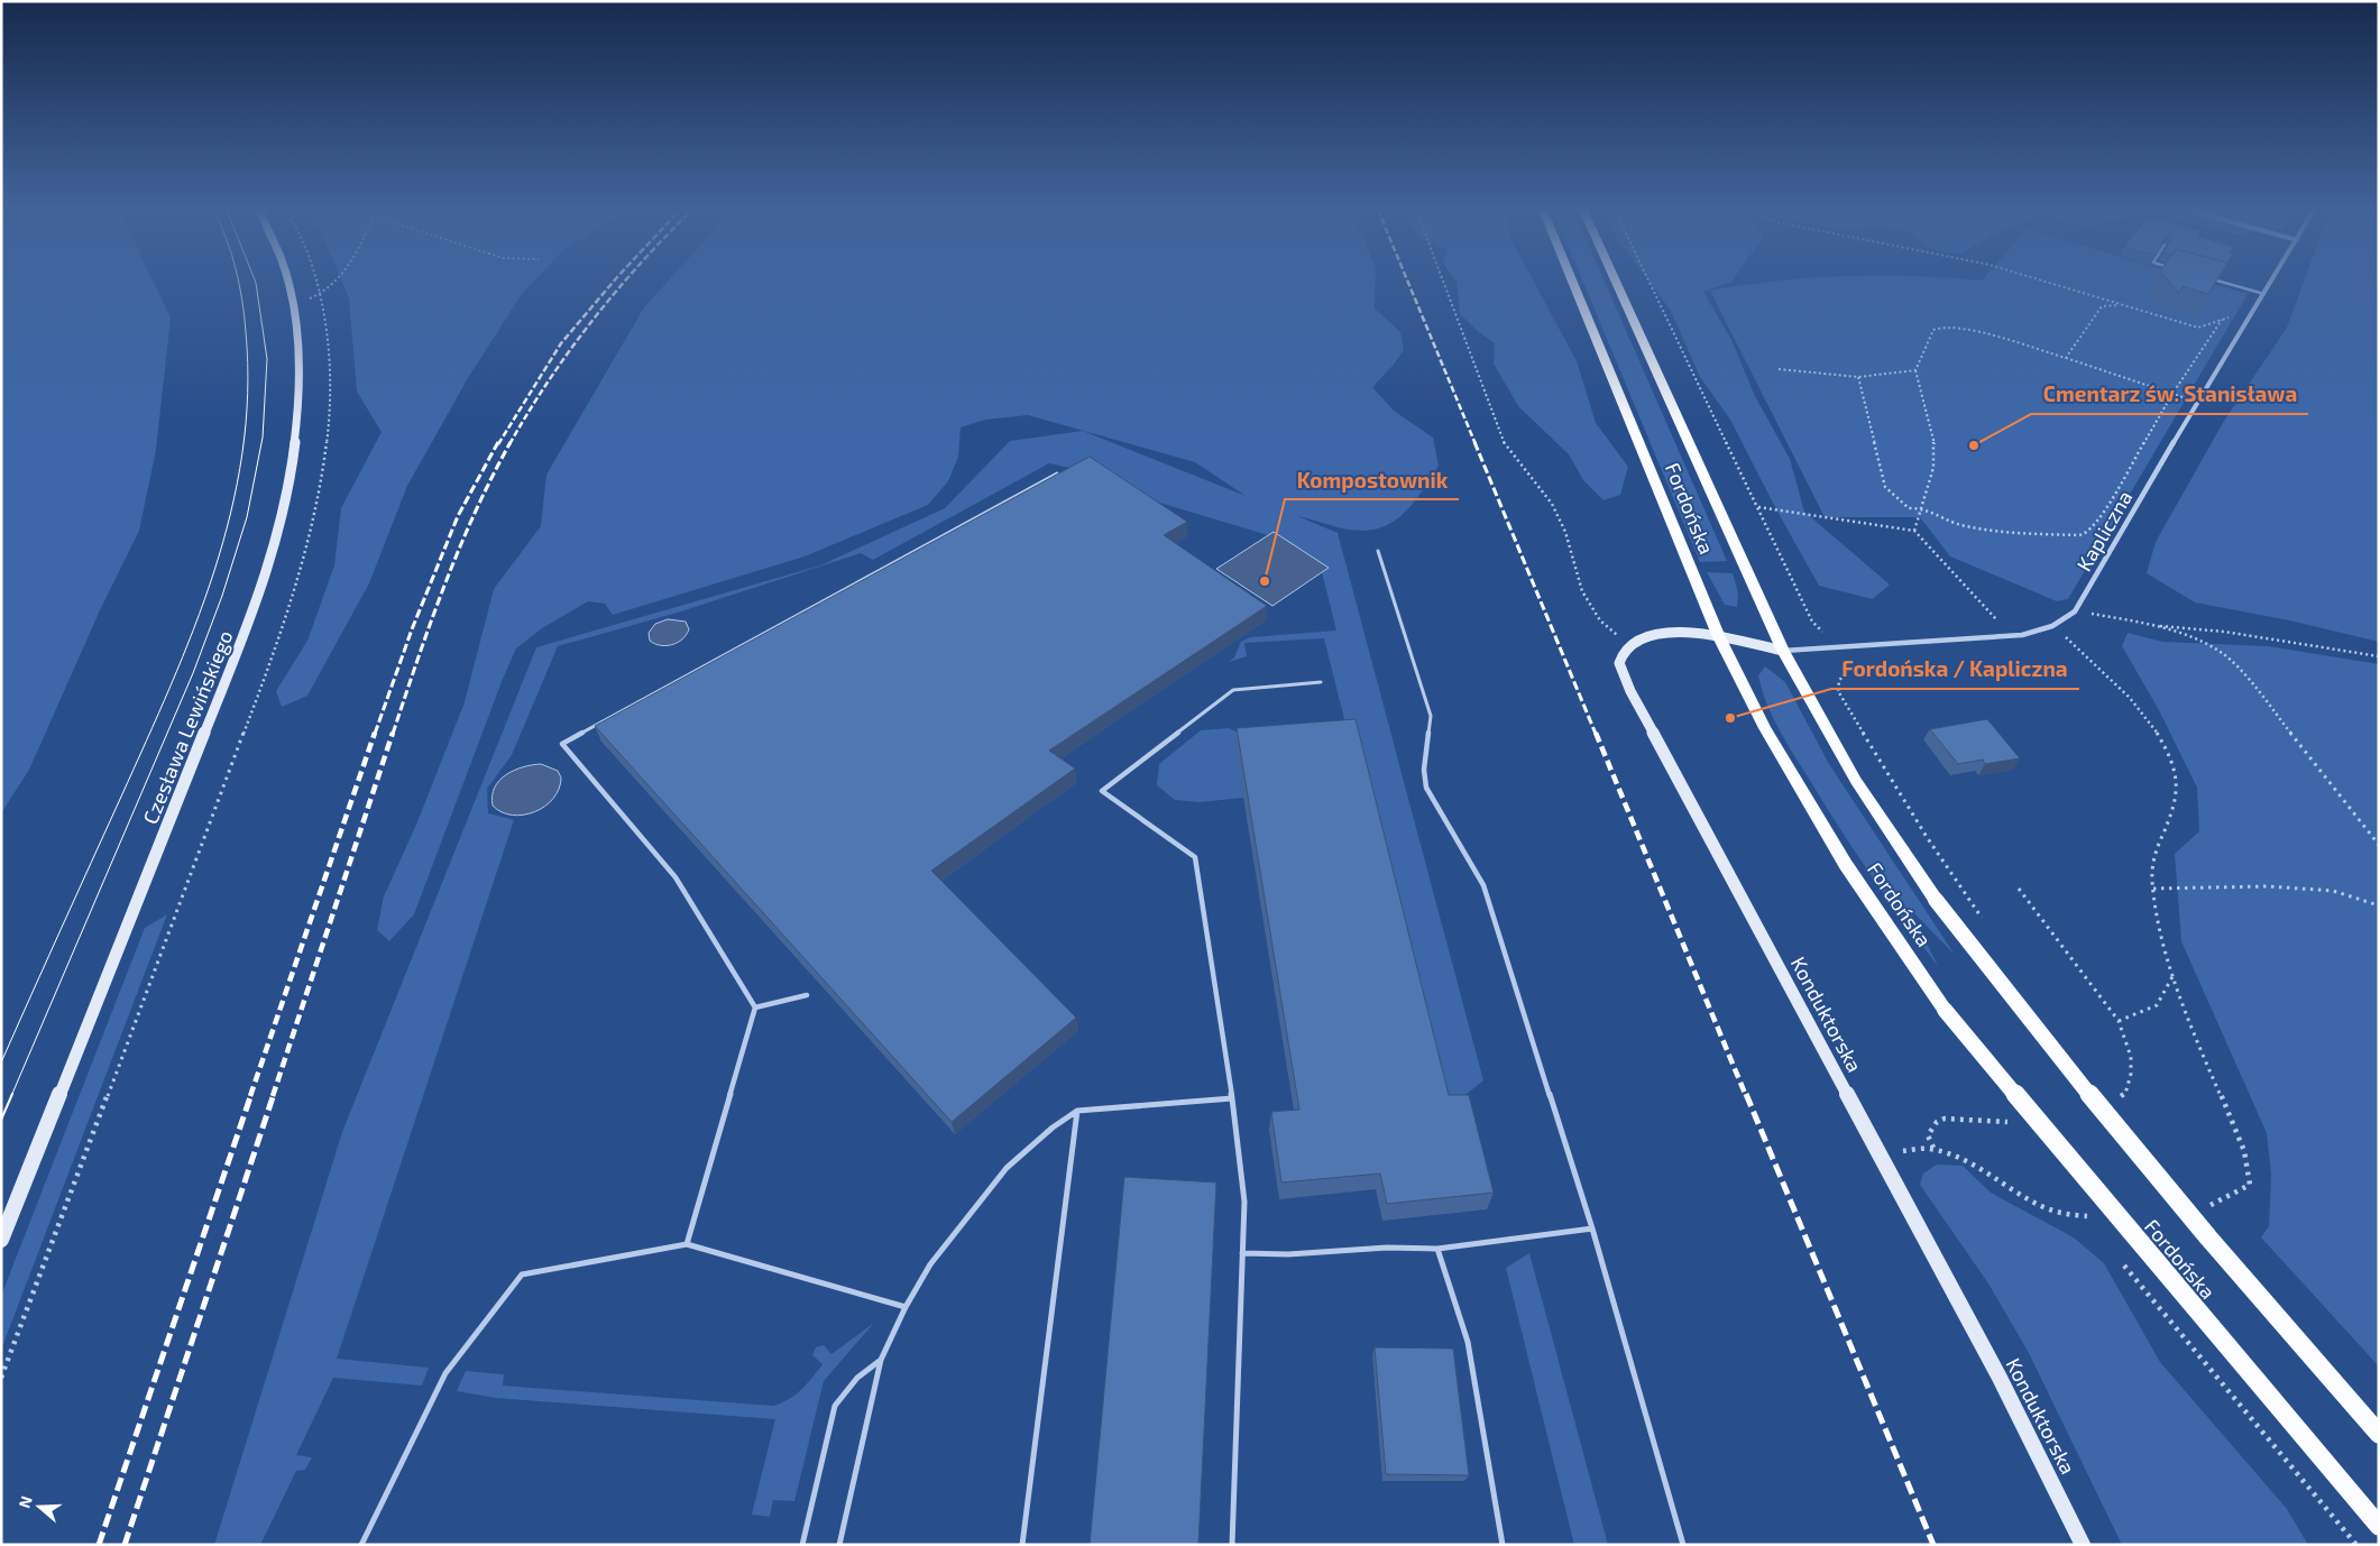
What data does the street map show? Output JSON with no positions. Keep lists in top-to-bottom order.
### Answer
{
  "streets": {
    "main road": ["Fordońska"],
    "street": ["Kapliczna", "Czesława Lewińskiego", "Konduktorska"]
  },
  "crossings": [
    ["Fordońska", "Kapliczna"]
  ],
  "places": ["Cmentarz św. Stanisława", "Kompostownik", "Fordońska / Kapliczna"],
  "north": "left"
}
